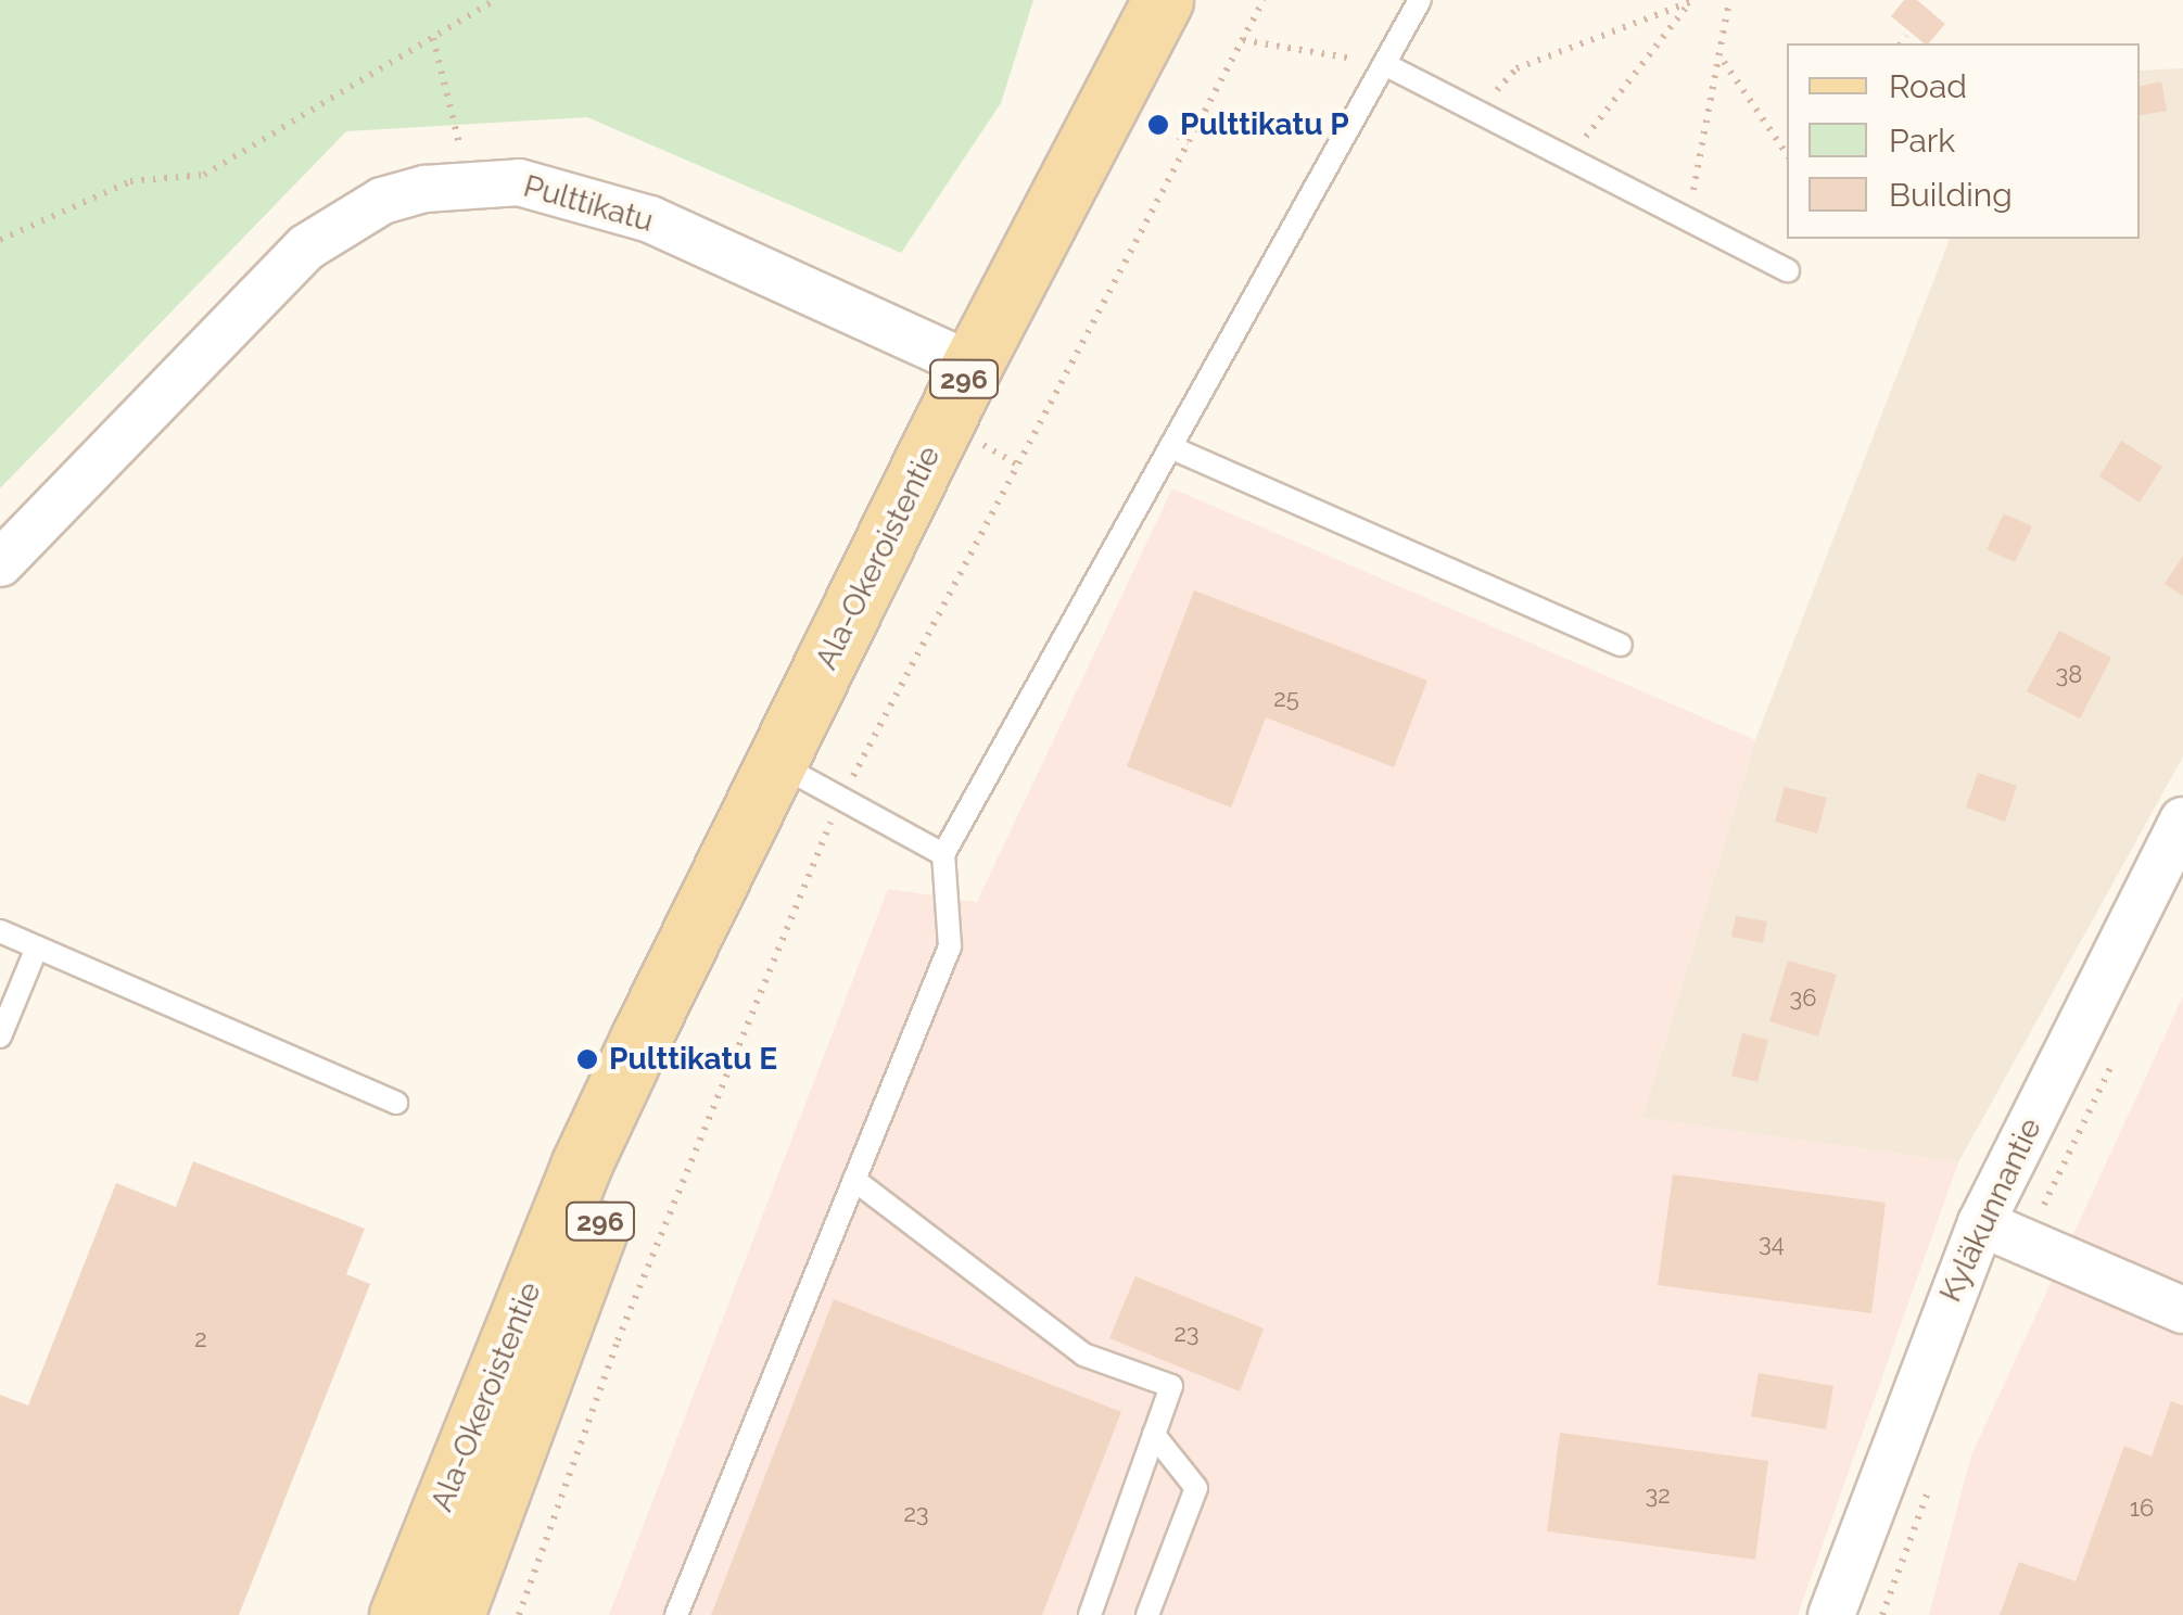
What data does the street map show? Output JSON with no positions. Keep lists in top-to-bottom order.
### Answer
{
  "streets": {
    "main road": ["296", "Ala-Okeroistentie"],
    "street": ["Pulttikatu", "Kyläkunnantie"]
  },
  "crossings": [
    ["Pulttikatu", "Ala-Okeroistentie"]
  ],
  "places": ["Pulttikatu P", "Pulttikatu E"],
  "house_numbers": [
    "38",
    "25",
    "36",
    "34",
    "23",
    "2",
    "32",
    "16",
    "23"
  ],
  "legend": ["Road", "Park", "Building"]
}
